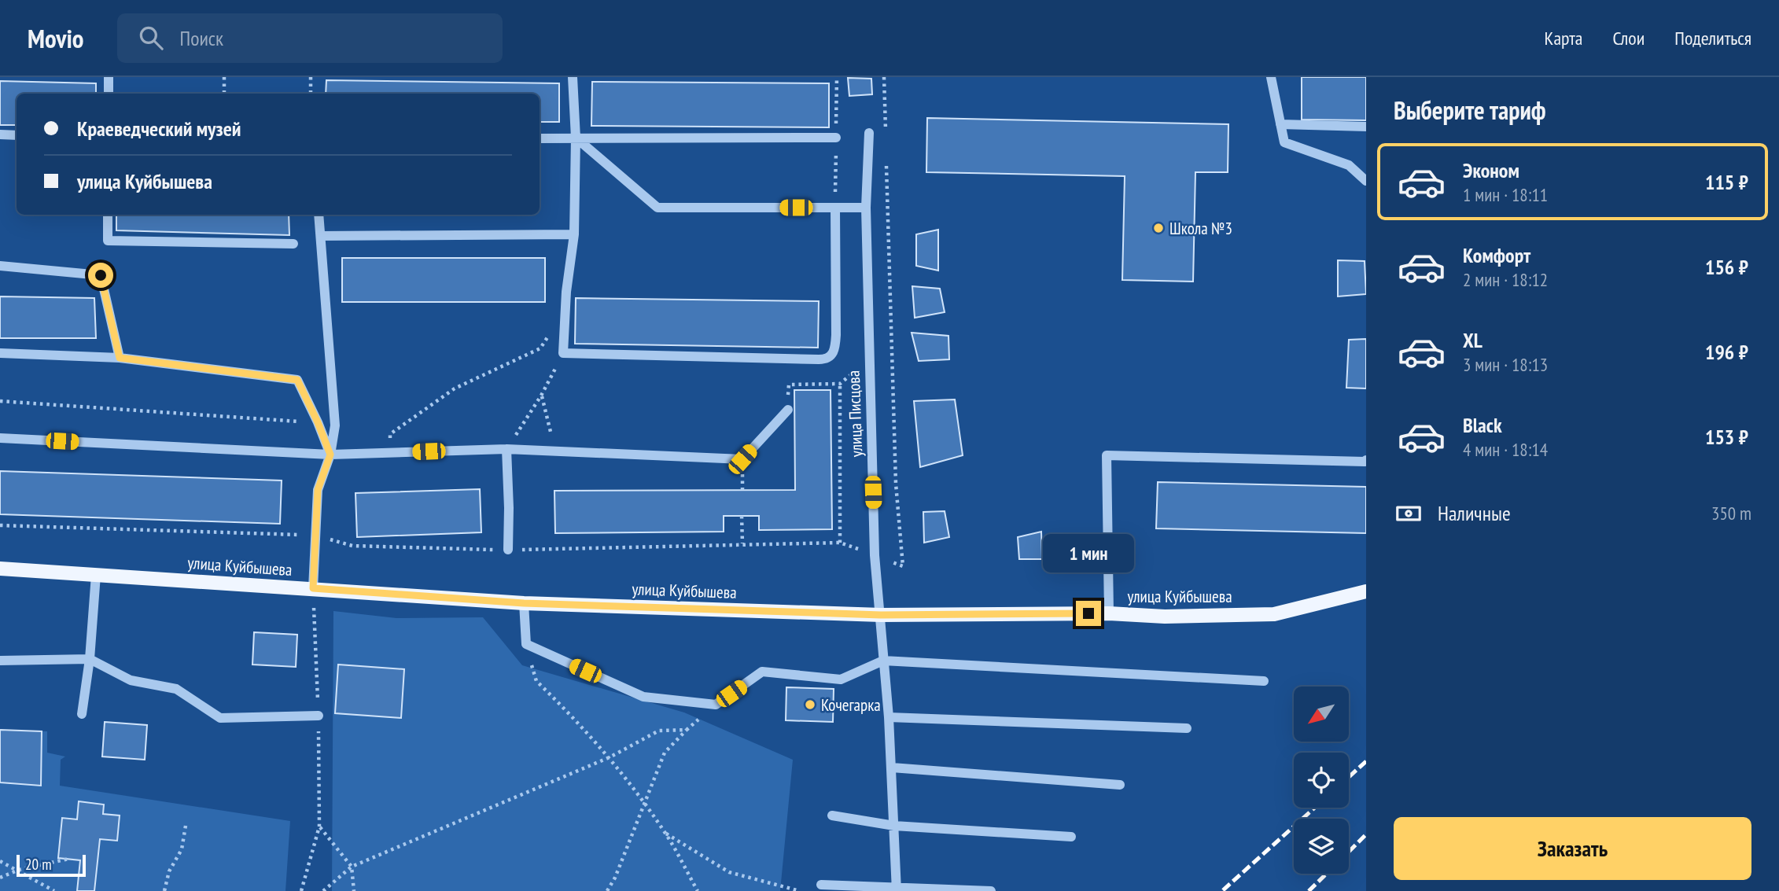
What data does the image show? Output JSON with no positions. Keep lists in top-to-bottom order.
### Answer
{
  "streets": {
    "main road": ["улица Куйбышева"],
    "street": ["улица Писцова"]
  },
  "crossings": [
    ["улица Писцова", "улица Куйбышева"]
  ],
  "places": ["Школа №3", "Кочегарка"],
  "scale_bar": "20 m",
  "north": "bottom left",
  "page": {
    "header": "Movio",
    "search": "Поиск",
    "nav": ["Карта", "Слои", "Поделиться"],
    "heading": "Выберите тариф",
    "banner": ["Краеведческий музей", "улица Куйбышева"],
    "list": [
      {
        "name": "Эконом",
        "note": "1 мин · 18:11",
        "value": "115 ₽"
      },
      {
        "name": "Комфорт",
        "note": "2 мин · 18:12",
        "value": "156 ₽"
      },
      {
        "name": "XL",
        "note": "3 мин · 18:13",
        "value": "196 ₽"
      },
      {
        "name": "Black",
        "note": "4 мин · 18:14",
        "value": "153 ₽"
      }
    ],
    "pay": ["Наличные", "350 m"],
    "bubble": "1 мин",
    "buttons": "Заказать",
    "scale": "20 m"
  }
}
